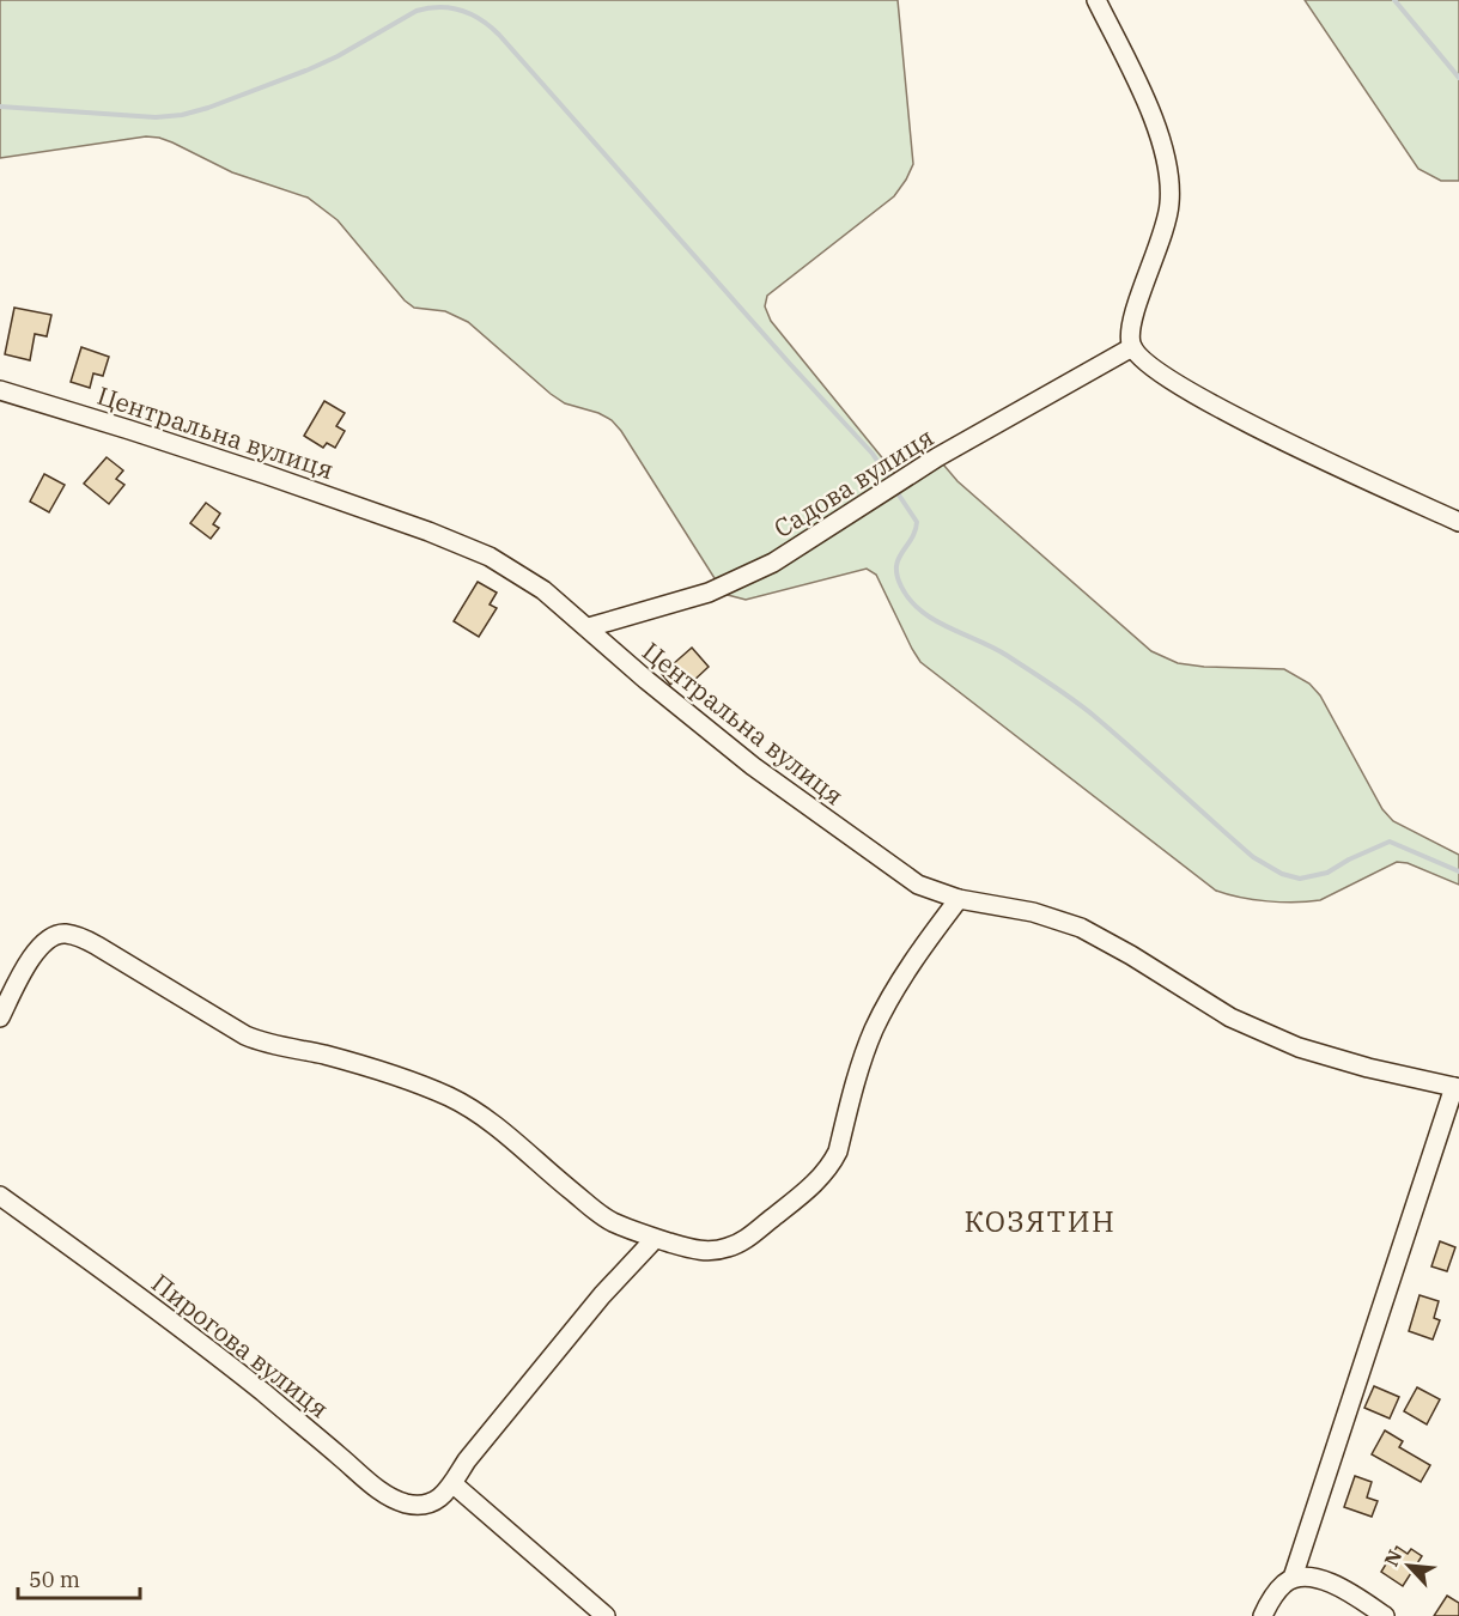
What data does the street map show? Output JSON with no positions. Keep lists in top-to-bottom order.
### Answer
{
  "streets": {
    "street": ["Центральна вулиця", "Садова вулиця", "Пирогова вулиця"]
  },
  "crossings": [
    ["Центральна вулиця", "Садова вулиця"]
  ],
  "districts": ["КОЗЯТИН"],
  "scale_bar": "50 m",
  "north": "top left"
}
